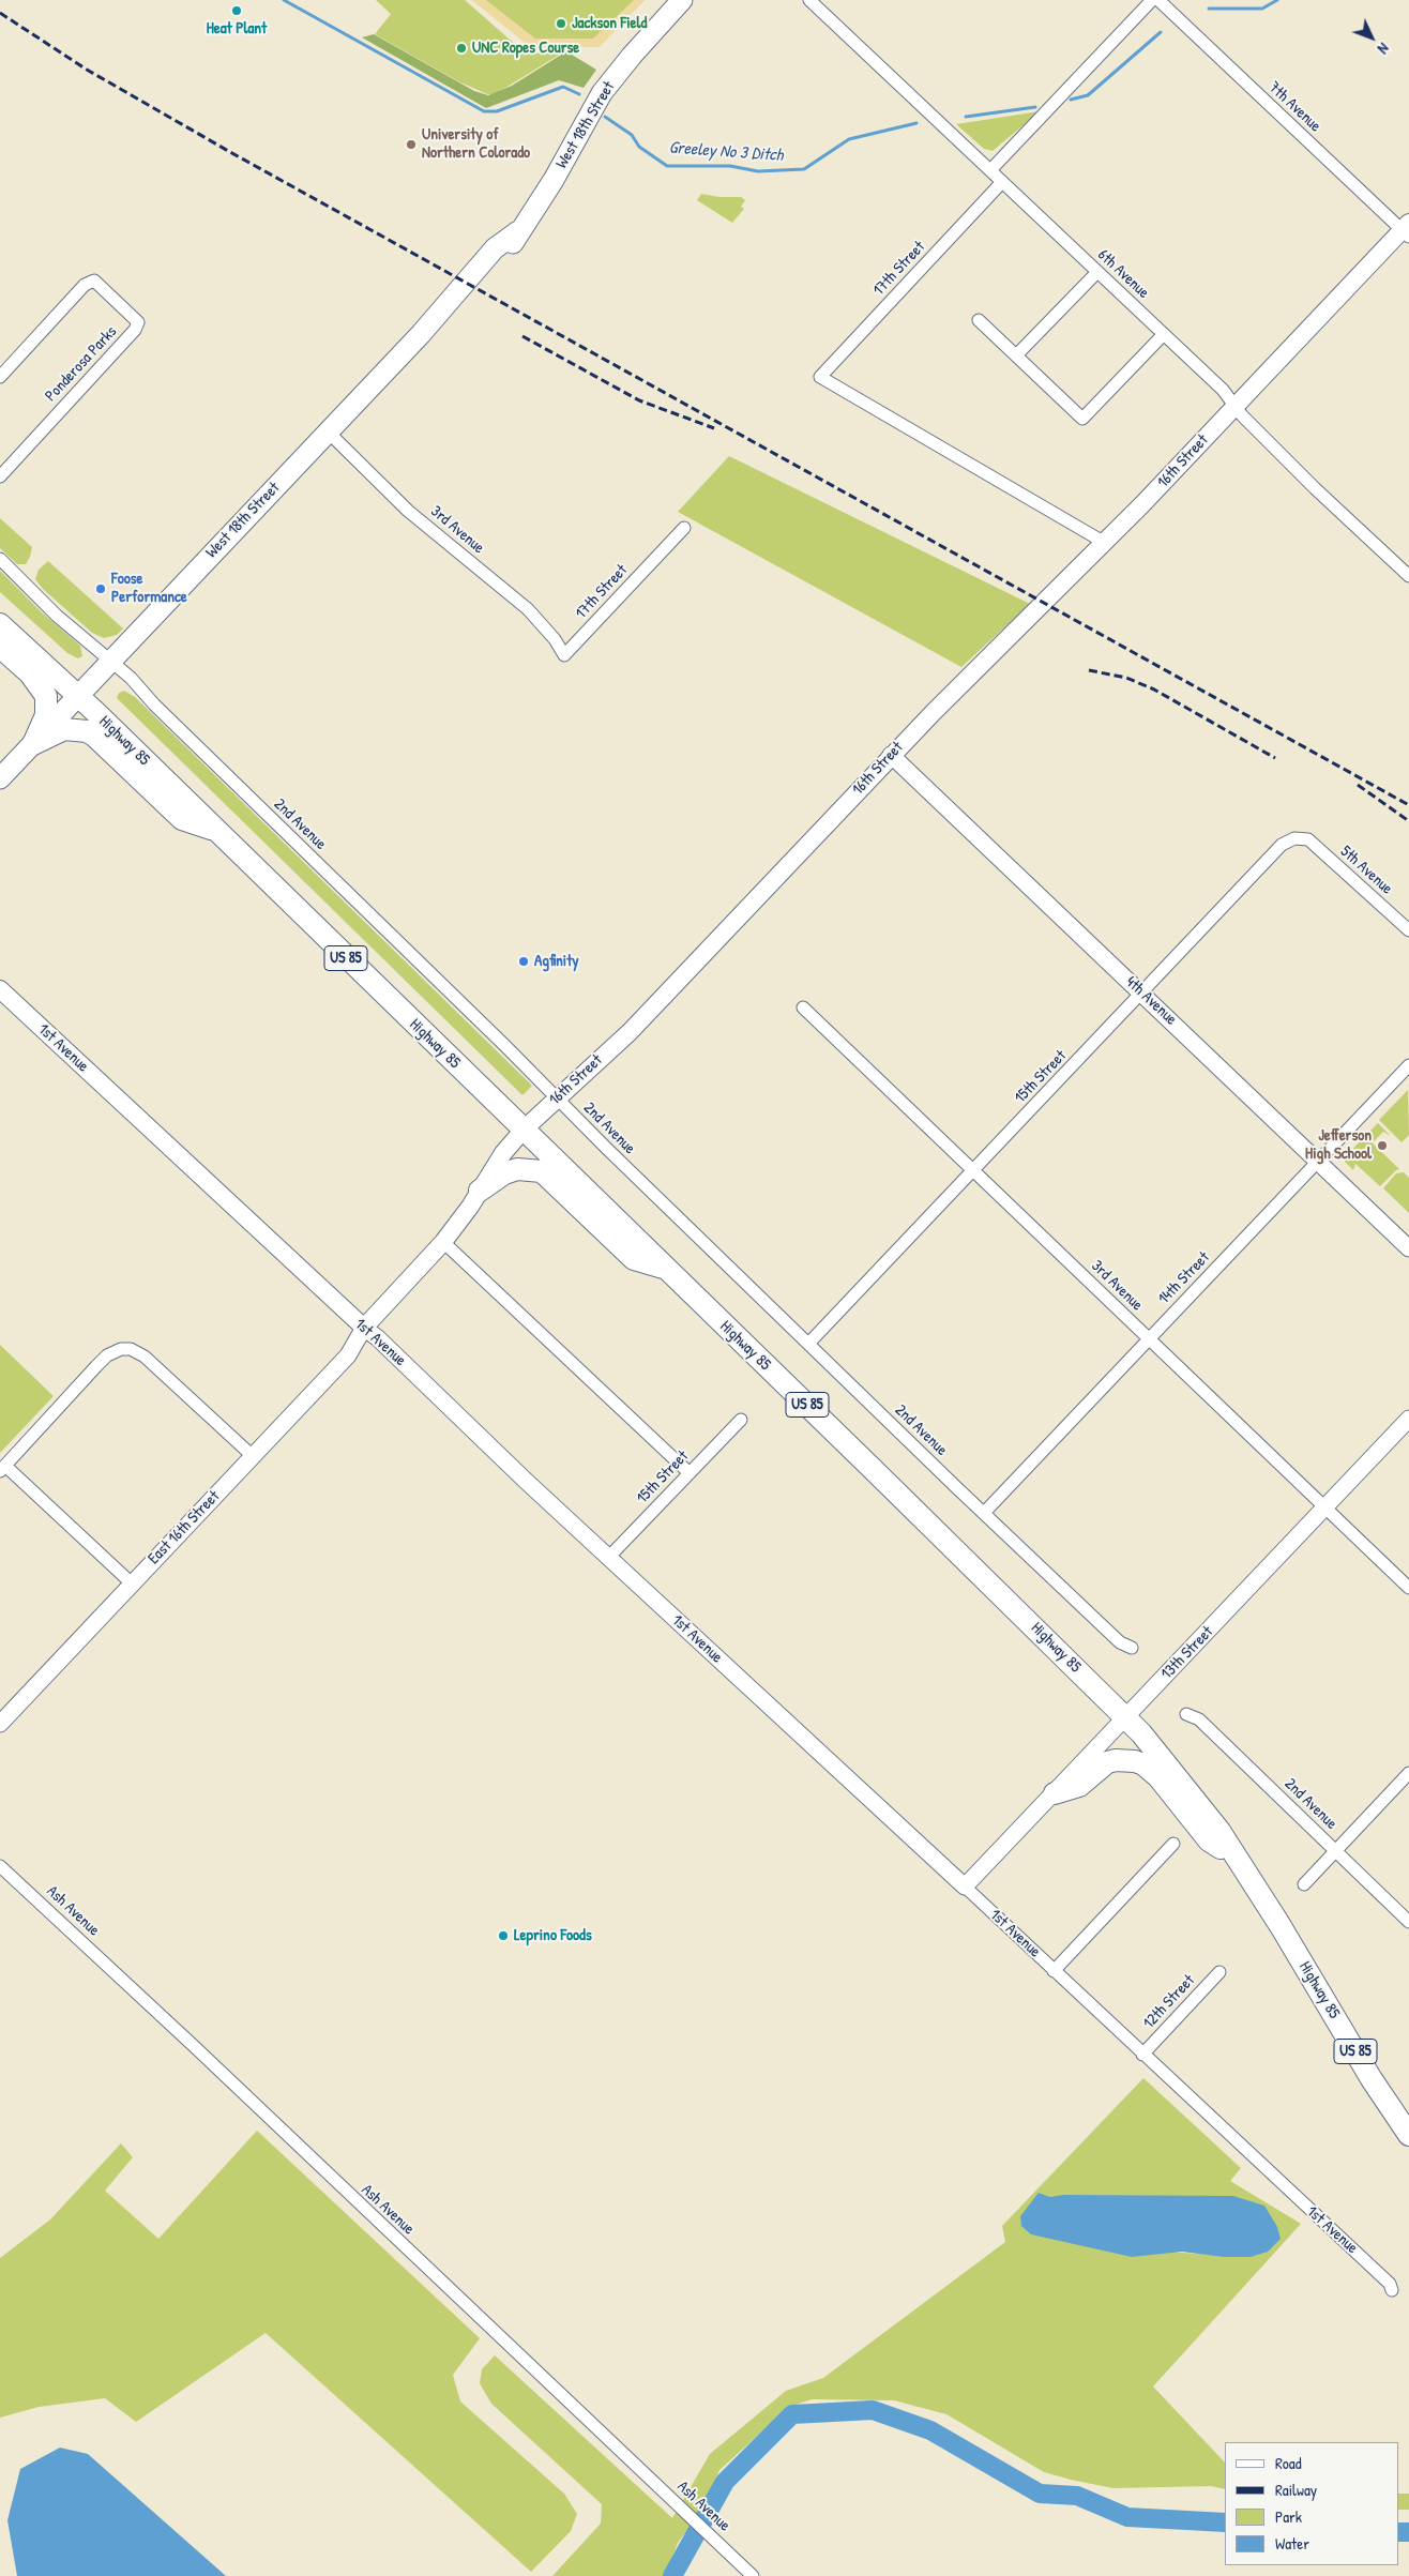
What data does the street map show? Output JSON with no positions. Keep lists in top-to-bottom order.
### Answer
{
  "streets": {
    "highway": ["Highway 85", "US 85"],
    "main road": ["West 18th Street", "16th Street", "1st Avenue"],
    "street": [
      "7th Avenue",
      "17th Street",
      "6th Avenue",
      "Ponderosa Parks",
      "3rd Avenue",
      "2nd Avenue",
      "5th Avenue",
      "4th Avenue",
      "15th Street",
      "14th Street",
      "East 16th Street",
      "13th Street",
      "Ash Avenue",
      "12th Street"
    ]
  },
  "crossings": [
    ["7th Avenue", "16th Street"],
    ["West 18th Street", "3rd Avenue"],
    ["West 18th Street", "Highway 85"],
    ["West 18th Street", "2nd Avenue"],
    ["17th Street", "6th Avenue"],
    ["17th Street", "16th Street"],
    ["17th Street", "3rd Avenue"],
    ["6th Avenue", "16th Street"],
    ["16th Street", "Highway 85"],
    ["16th Street", "2nd Avenue"],
    ["16th Street", "4th Avenue"],
    ["16th Street", "1st Avenue"],
    ["16th Street", "East 16th Street"],
    ["3rd Avenue", "15th Street"],
    ["3rd Avenue", "14th Street"],
    ["3rd Avenue", "13th Street"],
    ["Highway 85", "13th Street"],
    ["2nd Avenue", "15th Street"],
    ["2nd Avenue", "14th Street"],
    ["5th Avenue", "15th Street"],
    ["4th Avenue", "15th Street"],
    ["4th Avenue", "14th Street"],
    ["1st Avenue", "15th Street"],
    ["1st Avenue", "East 16th Street"],
    ["1st Avenue", "13th Street"],
    ["1st Avenue", "12th Street"]
  ],
  "water": ["Greeley No 3 Ditch"],
  "places": [
    "Heat Plant",
    "Jackson Field",
    "UNC Ropes Course",
    "University of Northern Colorado",
    "Foose Performance",
    "Agfinity",
    "Jefferson High School",
    "Leprino Foods"
  ],
  "legend": [
    "Road",
    "Railway",
    "Park",
    "Water"
  ],
  "north": "bottom right"
}
